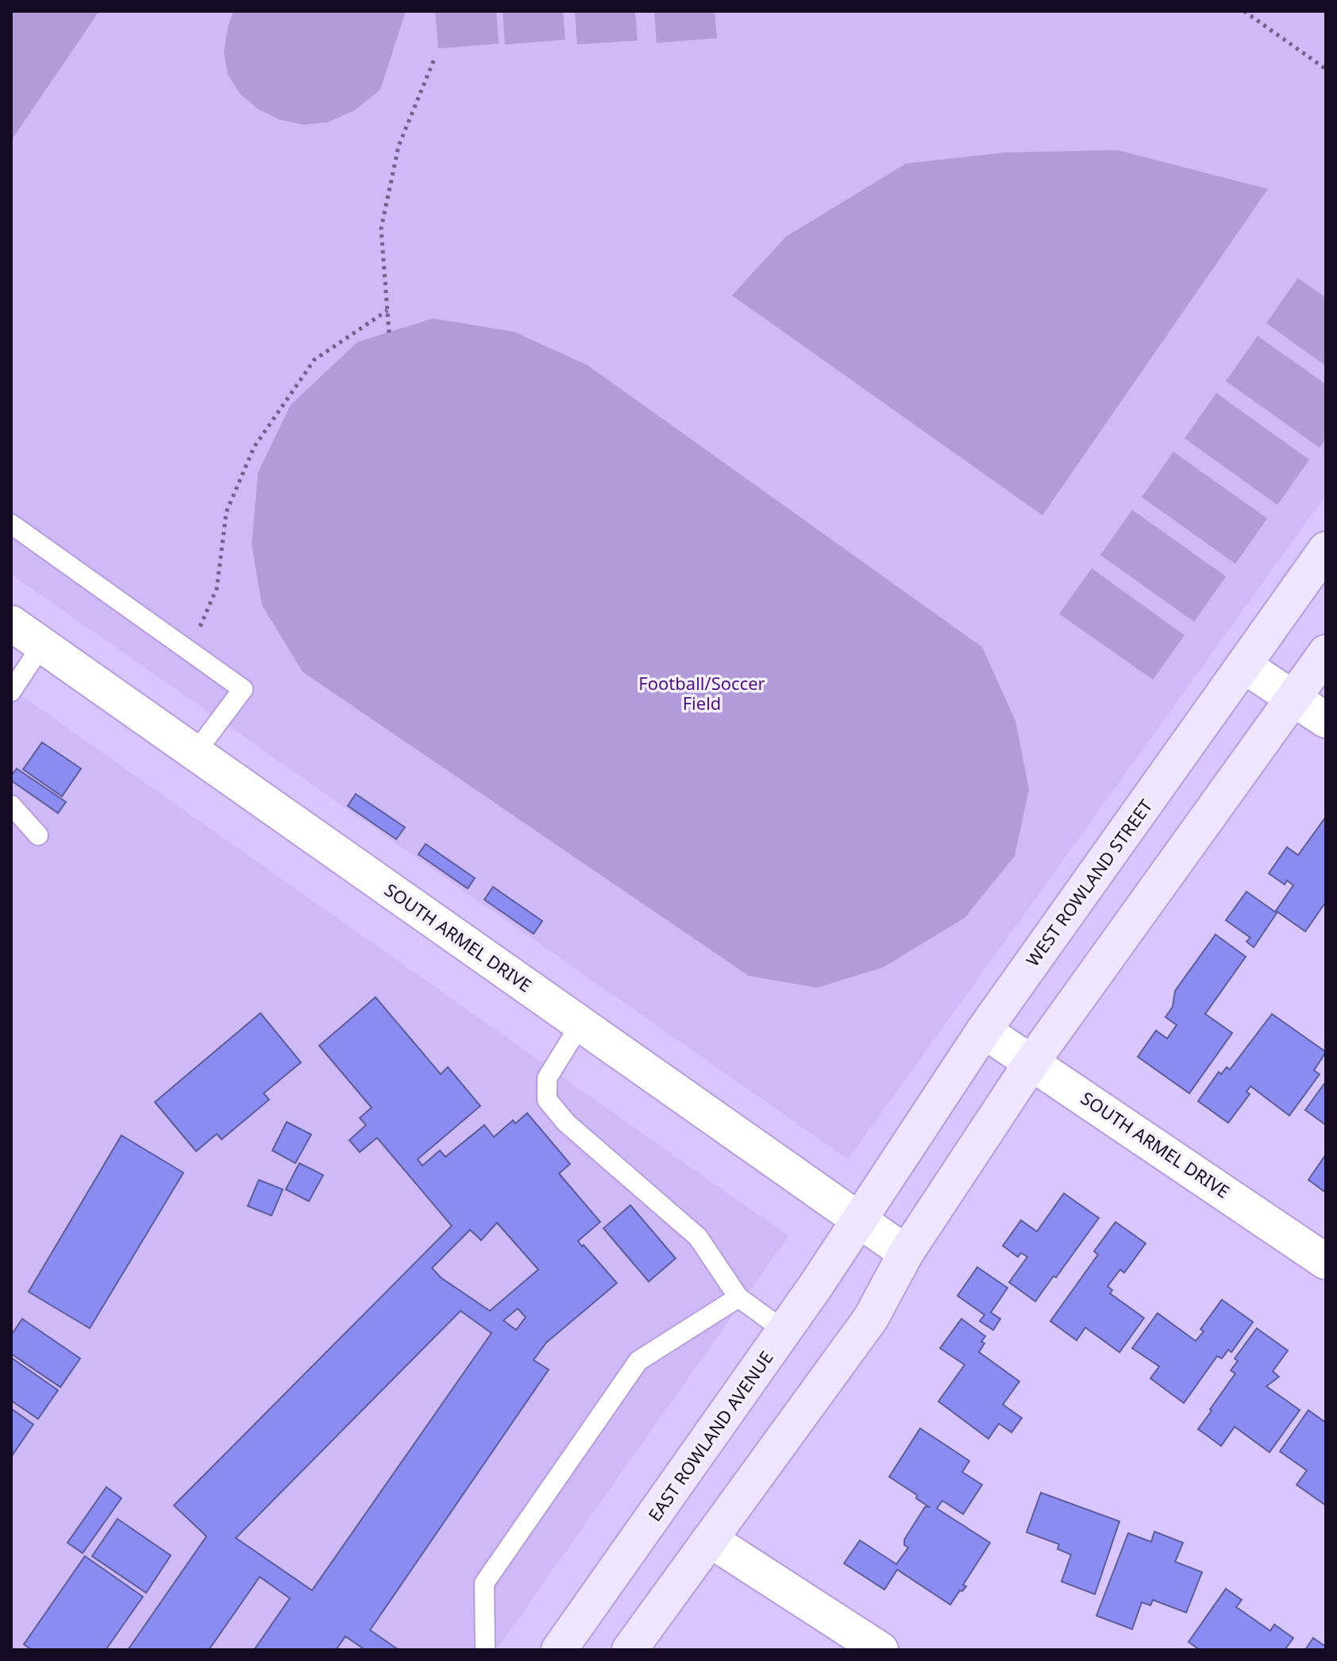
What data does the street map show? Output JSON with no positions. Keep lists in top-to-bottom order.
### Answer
{
  "streets": {
    "main road": ["WEST ROWLAND STREET", "EAST ROWLAND AVENUE"],
    "street": ["SOUTH ARMEL DRIVE"]
  },
  "crossings": [
    ["WEST ROWLAND STREET", "SOUTH ARMEL DRIVE"],
    ["WEST ROWLAND STREET", "EAST ROWLAND AVENUE"],
    ["SOUTH ARMEL DRIVE", "EAST ROWLAND AVENUE"]
  ],
  "parks": ["Football/Soccer Field"]
}
